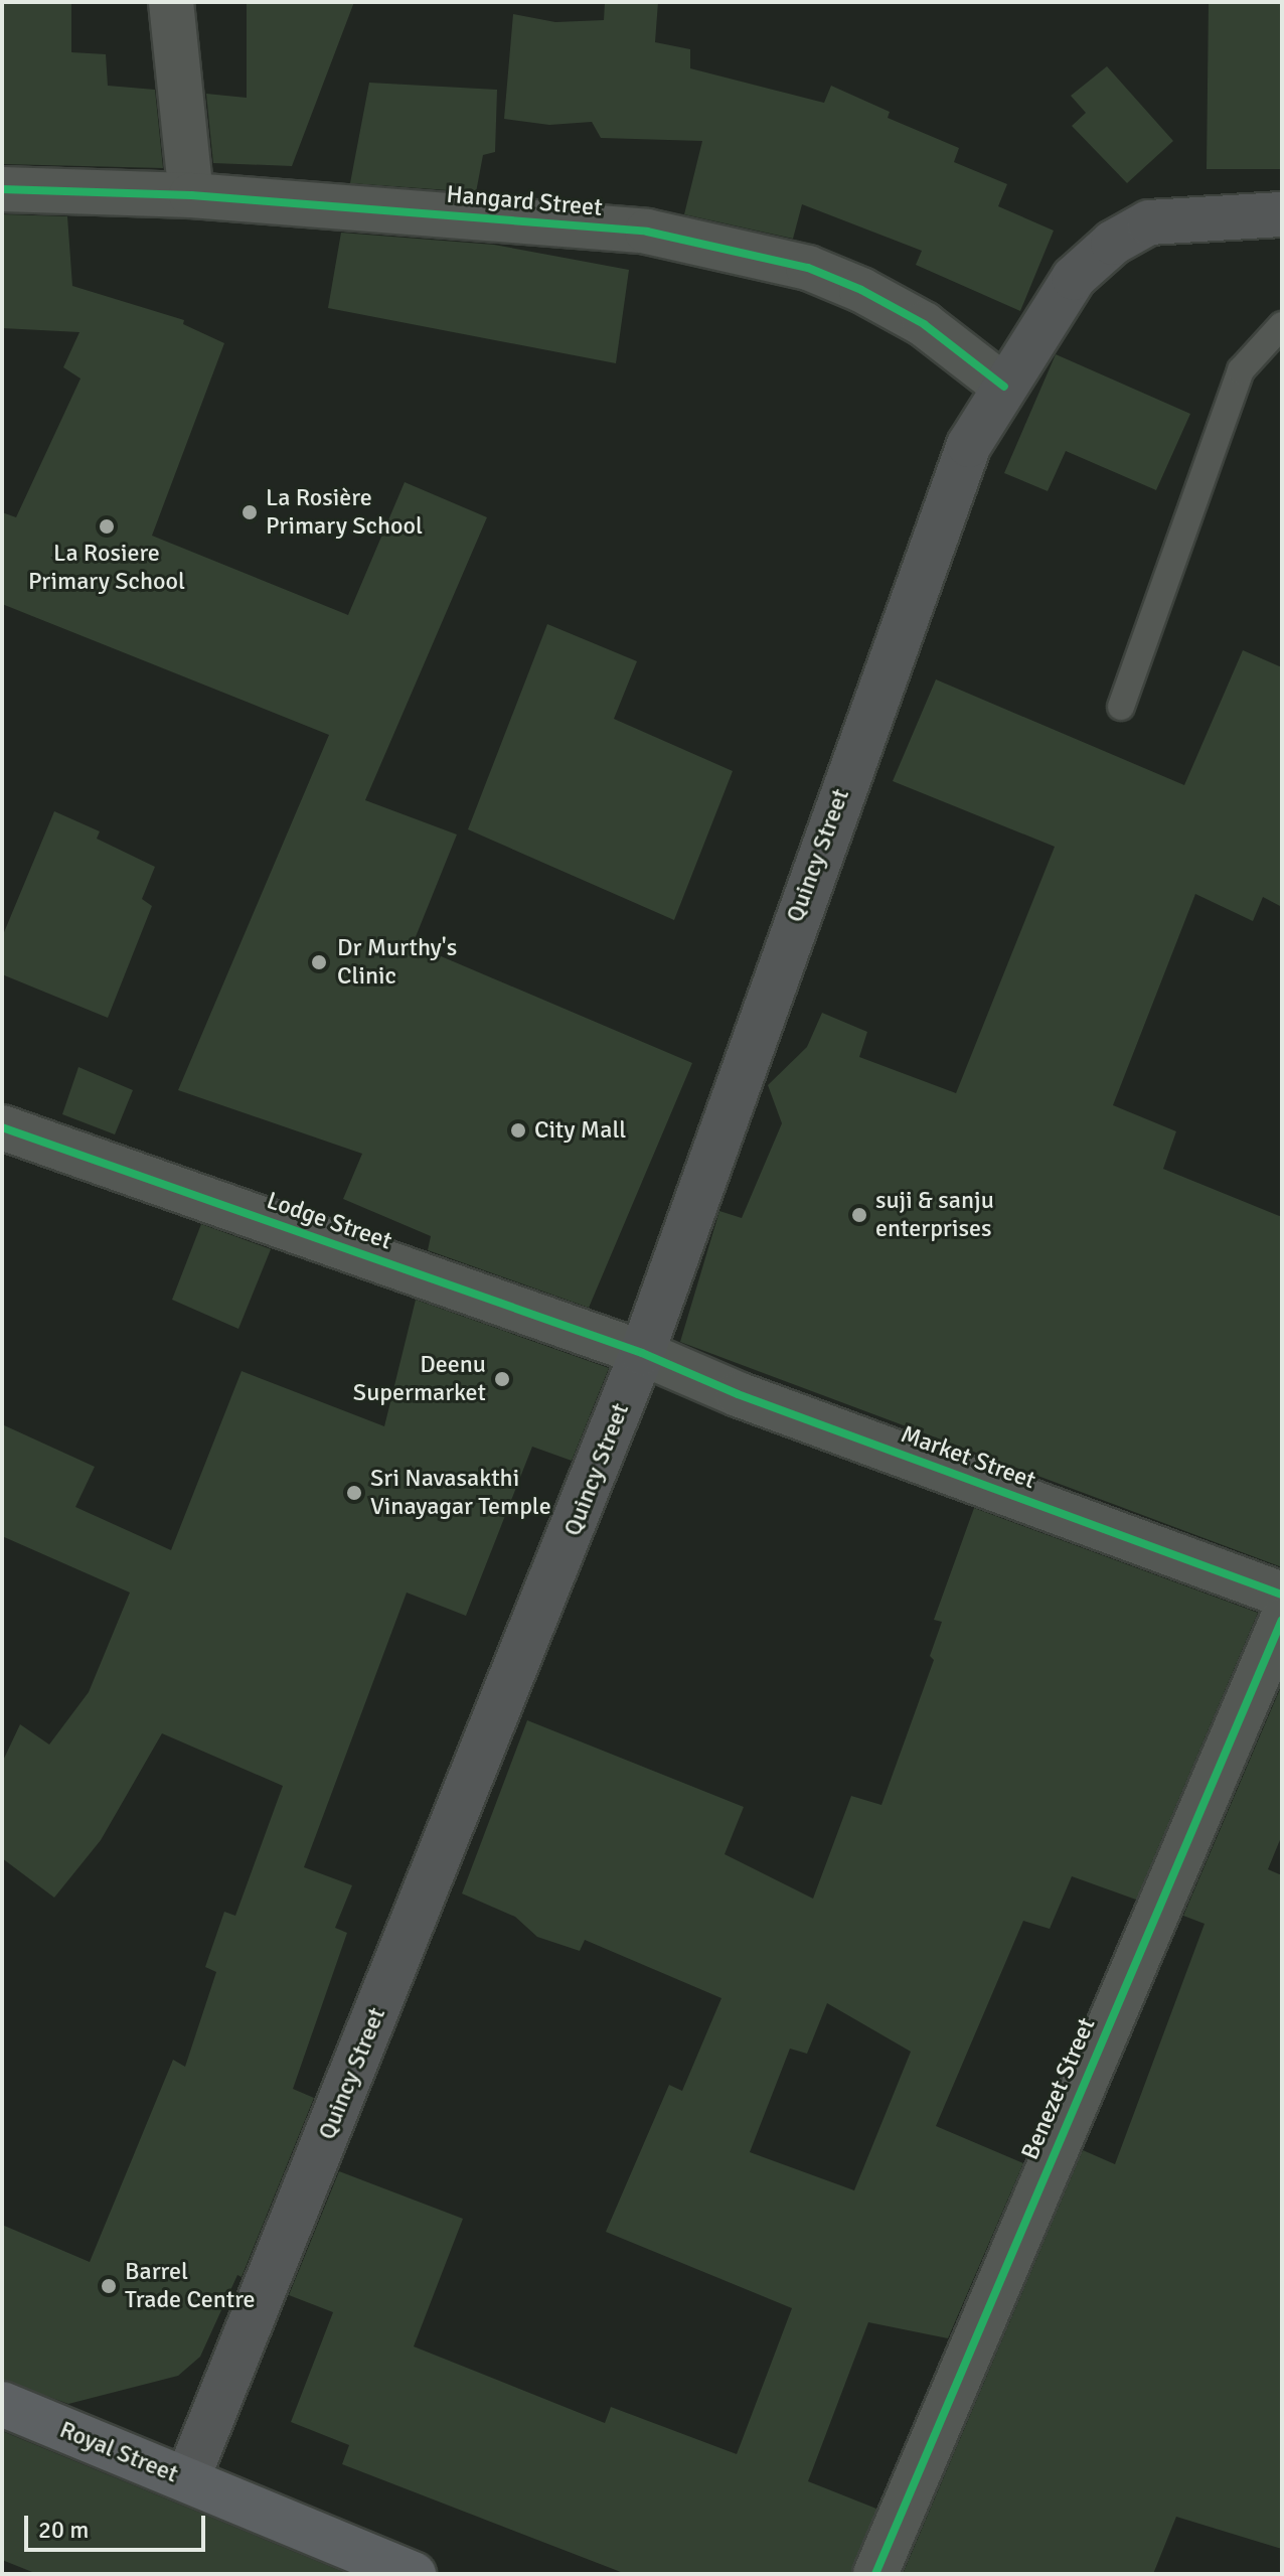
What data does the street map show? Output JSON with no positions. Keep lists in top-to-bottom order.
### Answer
{
  "streets": {
    "main road": ["Quincy Street", "Royal Street"],
    "street": [
      "Hangard Street",
      "Lodge Street",
      "Market Street",
      "Benezet Street"
    ]
  },
  "crossings": [
    ["Hangard Street", "Quincy Street"],
    ["Quincy Street", "Lodge Street"],
    ["Quincy Street", "Market Street"],
    ["Quincy Street", "Royal Street"],
    ["Lodge Street", "Market Street"]
  ],
  "places": [
    "La Rosière Primary School",
    "La Rosiere Primary School",
    "Dr Murthy's Clinic",
    "City Mall",
    "suji & sanju enterprises",
    "Deenu Supermarket",
    "Sri Navasakthi Vinayagar Temple",
    "Barrel Trade Centre"
  ],
  "scale_bar": "20 m"
}
